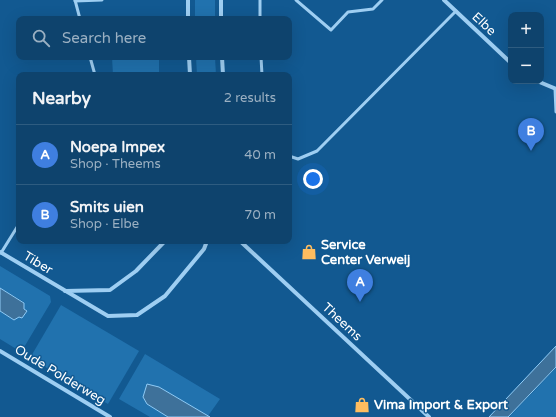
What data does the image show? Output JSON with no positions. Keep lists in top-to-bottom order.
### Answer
{
  "streets": {
    "street": [
      "Elbe",
      "Tiber",
      "Theems",
      "Oude Polderweg"
    ]
  },
  "places": {
    "shop": ["Service Center Verweij", "Vima Import & Export"]
  },
  "page": {
    "map_buttons": ["+", "−"],
    "search": "Search here",
    "heading": ["Nearby", "2 results"],
    "pins": ["B", "A"],
    "list": [
      {
        "mark": "A",
        "name": "Noepa Impex",
        "note": "Shop · Theems",
        "value": "40 m"
      },
      {
        "mark": "B",
        "name": "Smits uien",
        "note": "Shop · Elbe",
        "value": "70 m"
      }
    ]
  }
}
